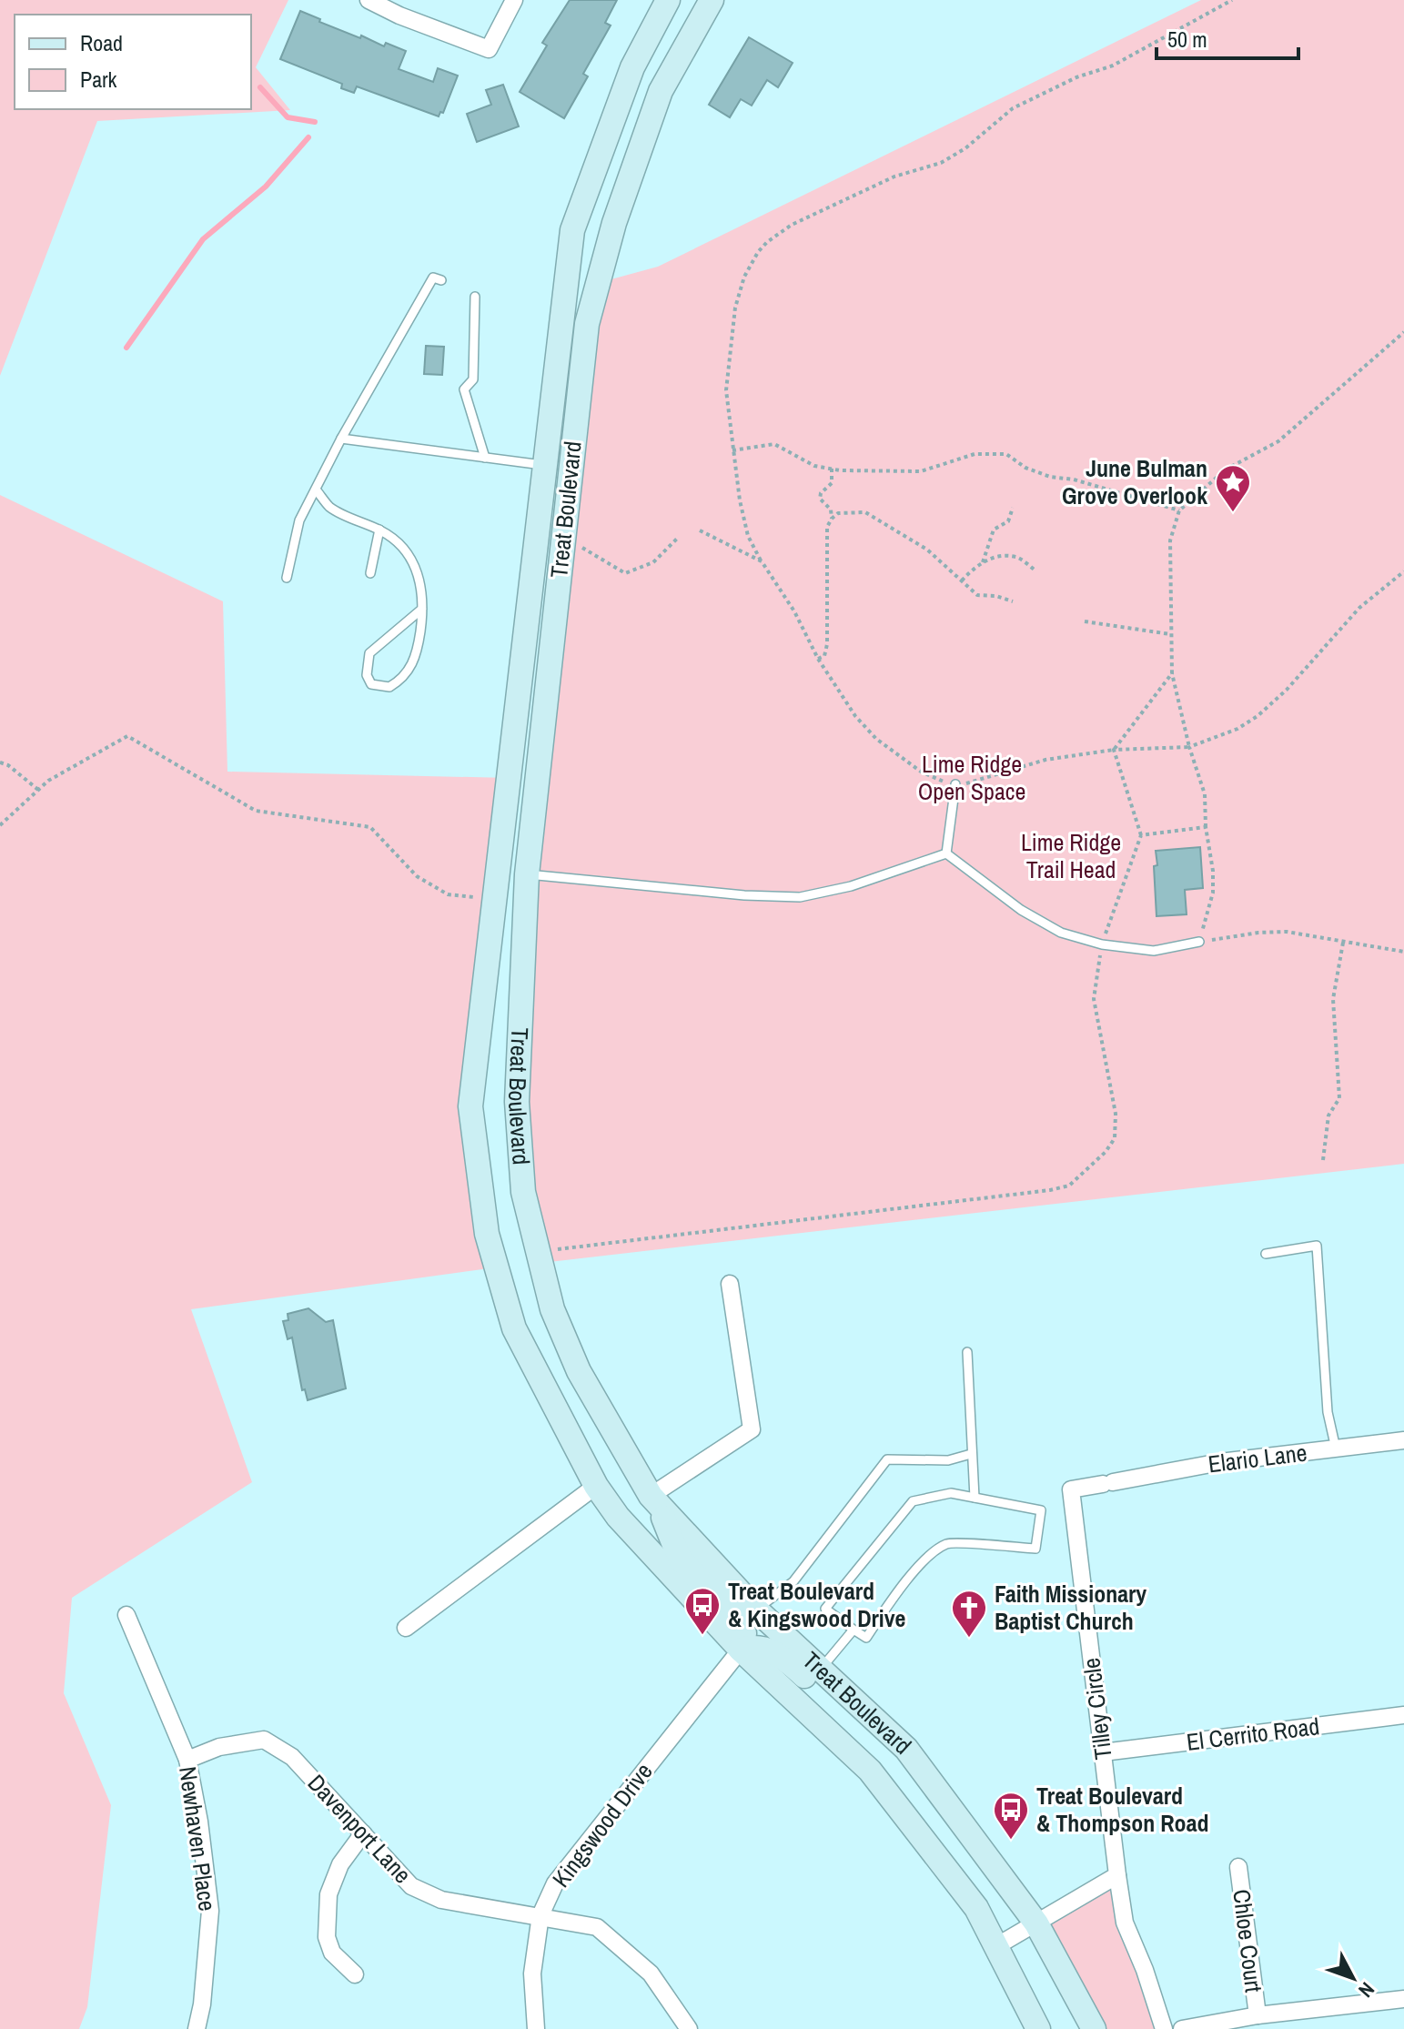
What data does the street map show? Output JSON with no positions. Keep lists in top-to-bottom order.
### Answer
{
  "streets": {
    "main road": ["Treat Boulevard"],
    "street": [
      "Elario Lane",
      "Tilley Circle",
      "El Cerrito Road",
      "Kingswood Drive",
      "Davenport Lane",
      "Newhaven Place",
      "Chloe Court"
    ]
  },
  "crossings": [
    ["Treat Boulevard", "Kingswood Drive"],
    ["Elario Lane", "Tilley Circle"],
    ["Tilley Circle", "El Cerrito Road"],
    ["Kingswood Drive", "Davenport Lane"],
    ["Davenport Lane", "Newhaven Place"]
  ],
  "parks": ["Lime Ridge Open Space", "Lime Ridge Trail Head"],
  "places": {
    "place": ["June Bulman Grove Overlook"],
    "bus stop": ["Treat Boulevard & Kingswood Drive", "Treat Boulevard & Thompson Road"],
    "church": ["Faith Missionary Baptist Church"]
  },
  "legend": ["Road", "Park"],
  "scale_bar": "50 m",
  "north": "bottom right"
}
